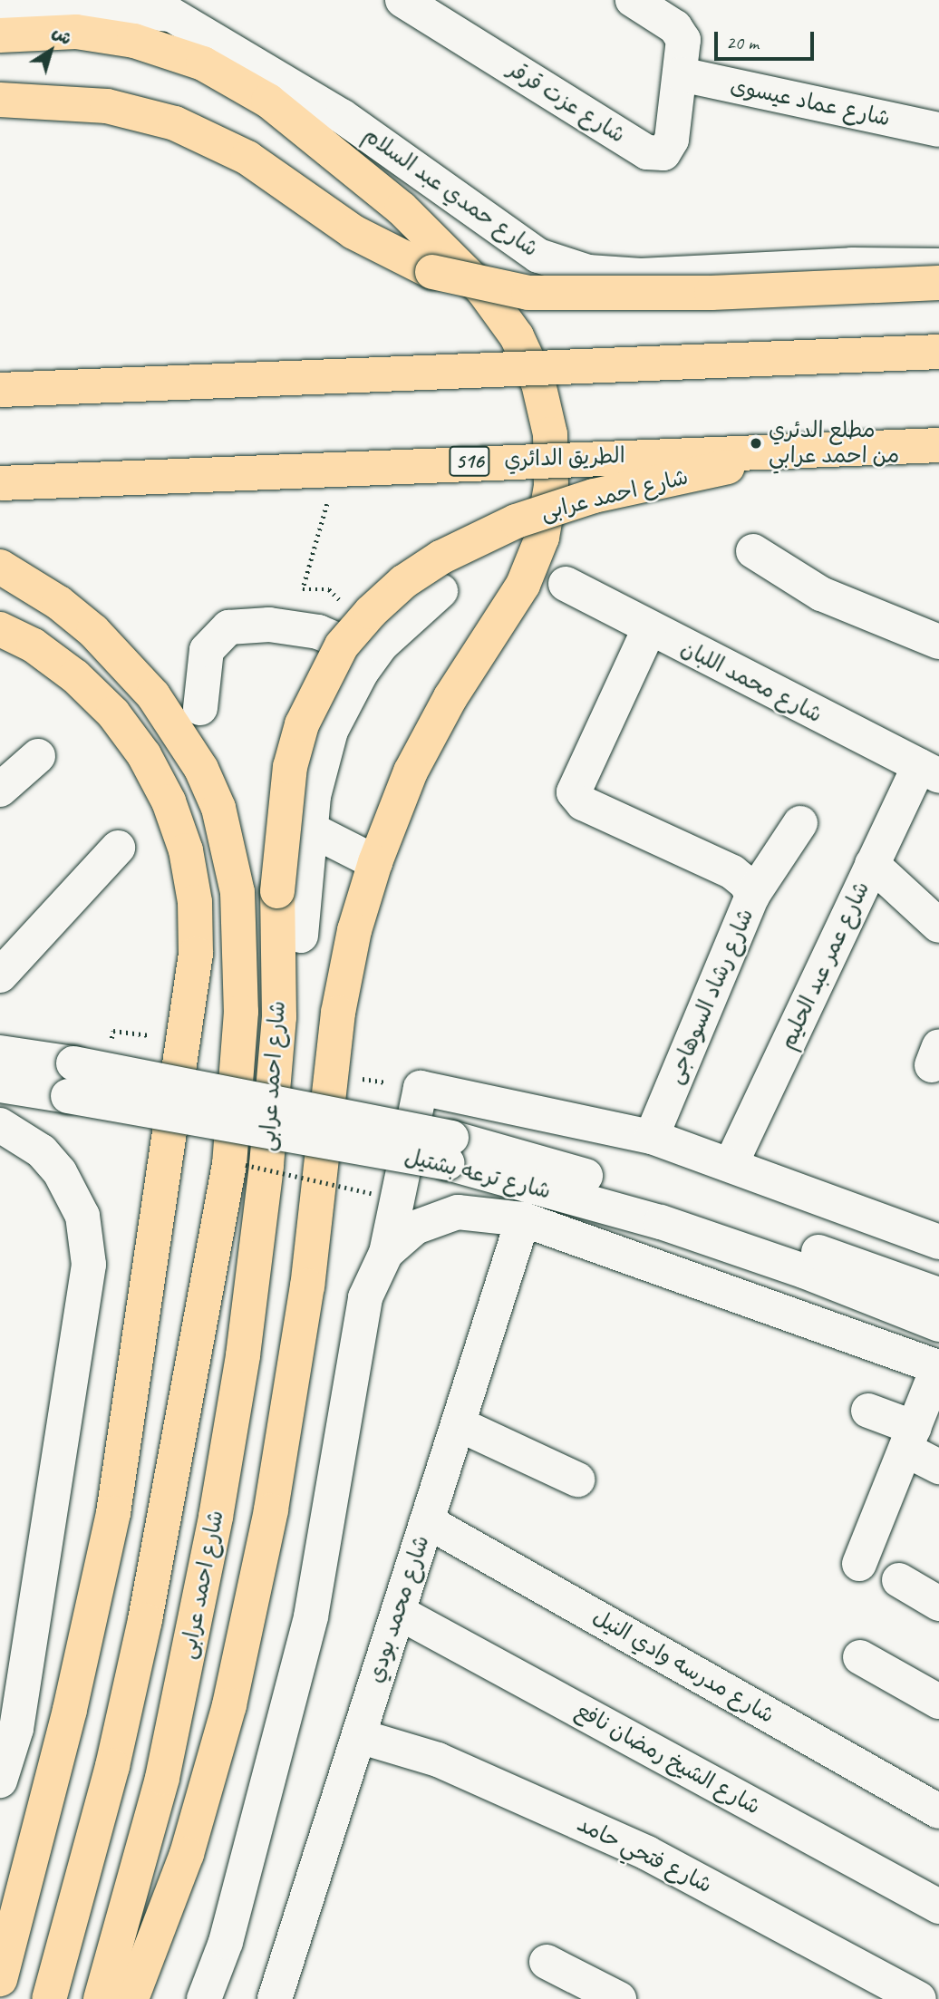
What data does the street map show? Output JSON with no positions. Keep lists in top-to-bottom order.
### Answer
{
  "streets": {
    "highway": ["الطريق الدائري", "516", "شارع احمد عرابى"],
    "street": [
      "شارع عزت قرقر",
      "شارع عماد عيسوى",
      "شارع حمدي عبد السلام",
      "شارع محمد اللبان",
      "شارع عمر عبد الحليم",
      "شارع رشاد السوهاجى",
      "شارع ترعه بشتيل",
      "شارع محمد بودي",
      "شارع مدرسه وادي النيل",
      "شارع الشيخ رمضان نافع",
      "شارع فتحي حامد"
    ]
  },
  "crossings": [
    ["شارع عزت قرقر", "شارع عماد عيسوى"],
    ["الطريق الدائري", "شارع احمد عرابى"],
    ["شارع محمد اللبان", "شارع عمر عبد الحليم"],
    ["شارع محمد اللبان", "شارع رشاد السوهاجى"],
    ["شارع محمد بودي", "شارع مدرسه وادي النيل"],
    ["شارع محمد بودي", "شارع الشيخ رمضان نافع"],
    ["شارع محمد بودي", "شارع فتحي حامد"]
  ],
  "places": ["مطلع الدئري من احمد عرابي"],
  "scale_bar": "20 m",
  "north": "top right"
}
